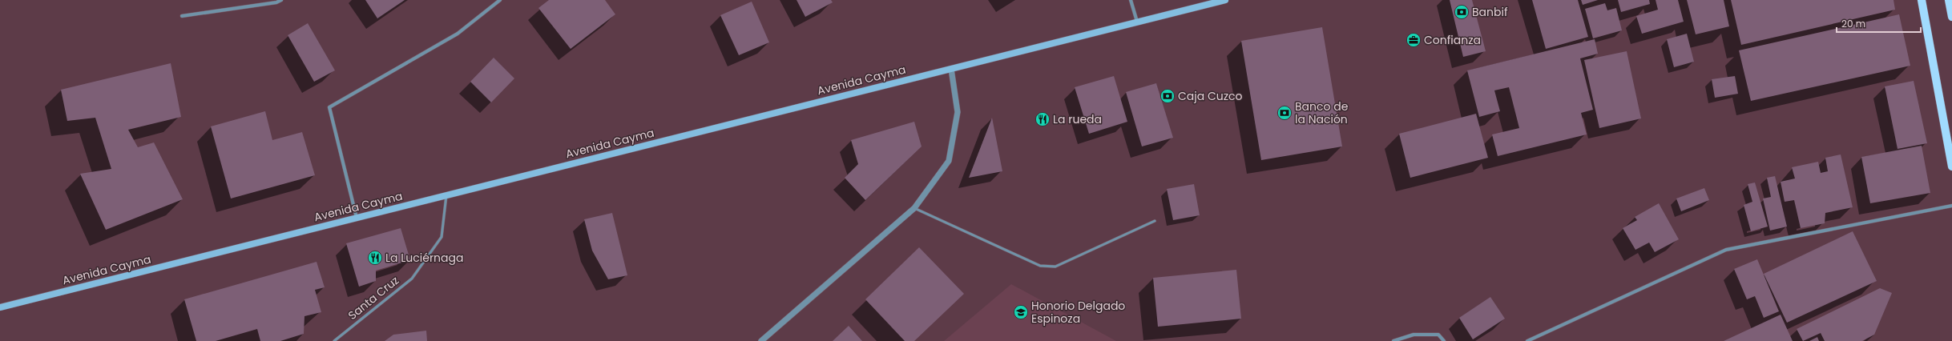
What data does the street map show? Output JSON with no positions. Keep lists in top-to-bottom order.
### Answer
{
  "streets": {
    "main road": ["Avenida Cayma"],
    "lane": ["Santa Cruz"]
  },
  "crossings": [
    ["Avenida Cayma", "Santa Cruz"]
  ],
  "places": {
    "bank": ["Banbif", "Caja Cuzco", "Banco de la Nación"],
    "office": ["Confianza"],
    "restaurant": ["La rueda", "La Luciérnaga"],
    "school or university": ["Honorio Delgado Espinoza"]
  },
  "scale_bar": "20 m"
}
